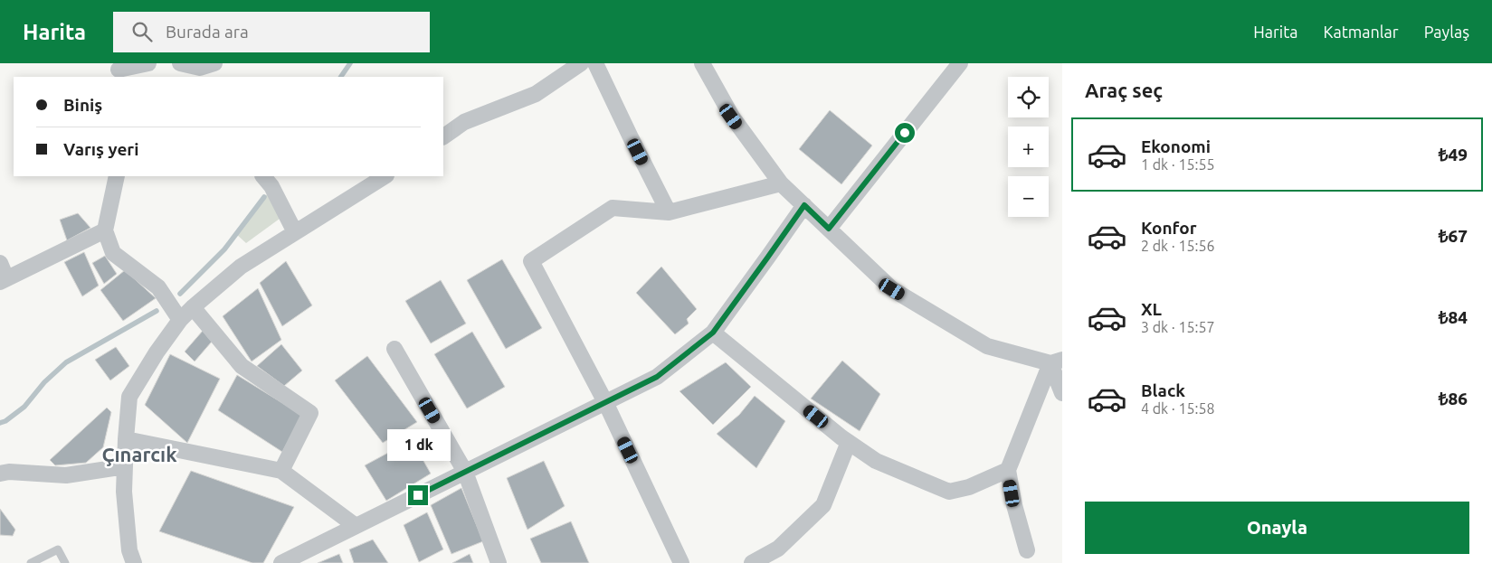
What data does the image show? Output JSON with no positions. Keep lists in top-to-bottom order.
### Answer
{
  "districts": ["Çınarcık"],
  "page": {
    "header": "Harita",
    "search": "Burada ara",
    "nav": ["Harita", "Katmanlar", "Paylaş"],
    "heading": "Araç seç",
    "map_buttons": ["+", "−"],
    "banner": ["Biniş", "Varış yeri"],
    "list": [
      {
        "name": "Ekonomi",
        "note": "1 dk · 15:55",
        "value": "₺49"
      },
      {
        "name": "Konfor",
        "note": "2 dk · 15:56",
        "value": "₺67"
      },
      {
        "name": "XL",
        "note": "3 dk · 15:57",
        "value": "₺84"
      },
      {
        "name": "Black",
        "note": "4 dk · 15:58",
        "value": "₺86"
      }
    ],
    "bubble": "1 dk",
    "buttons": "Onayla"
  }
}
